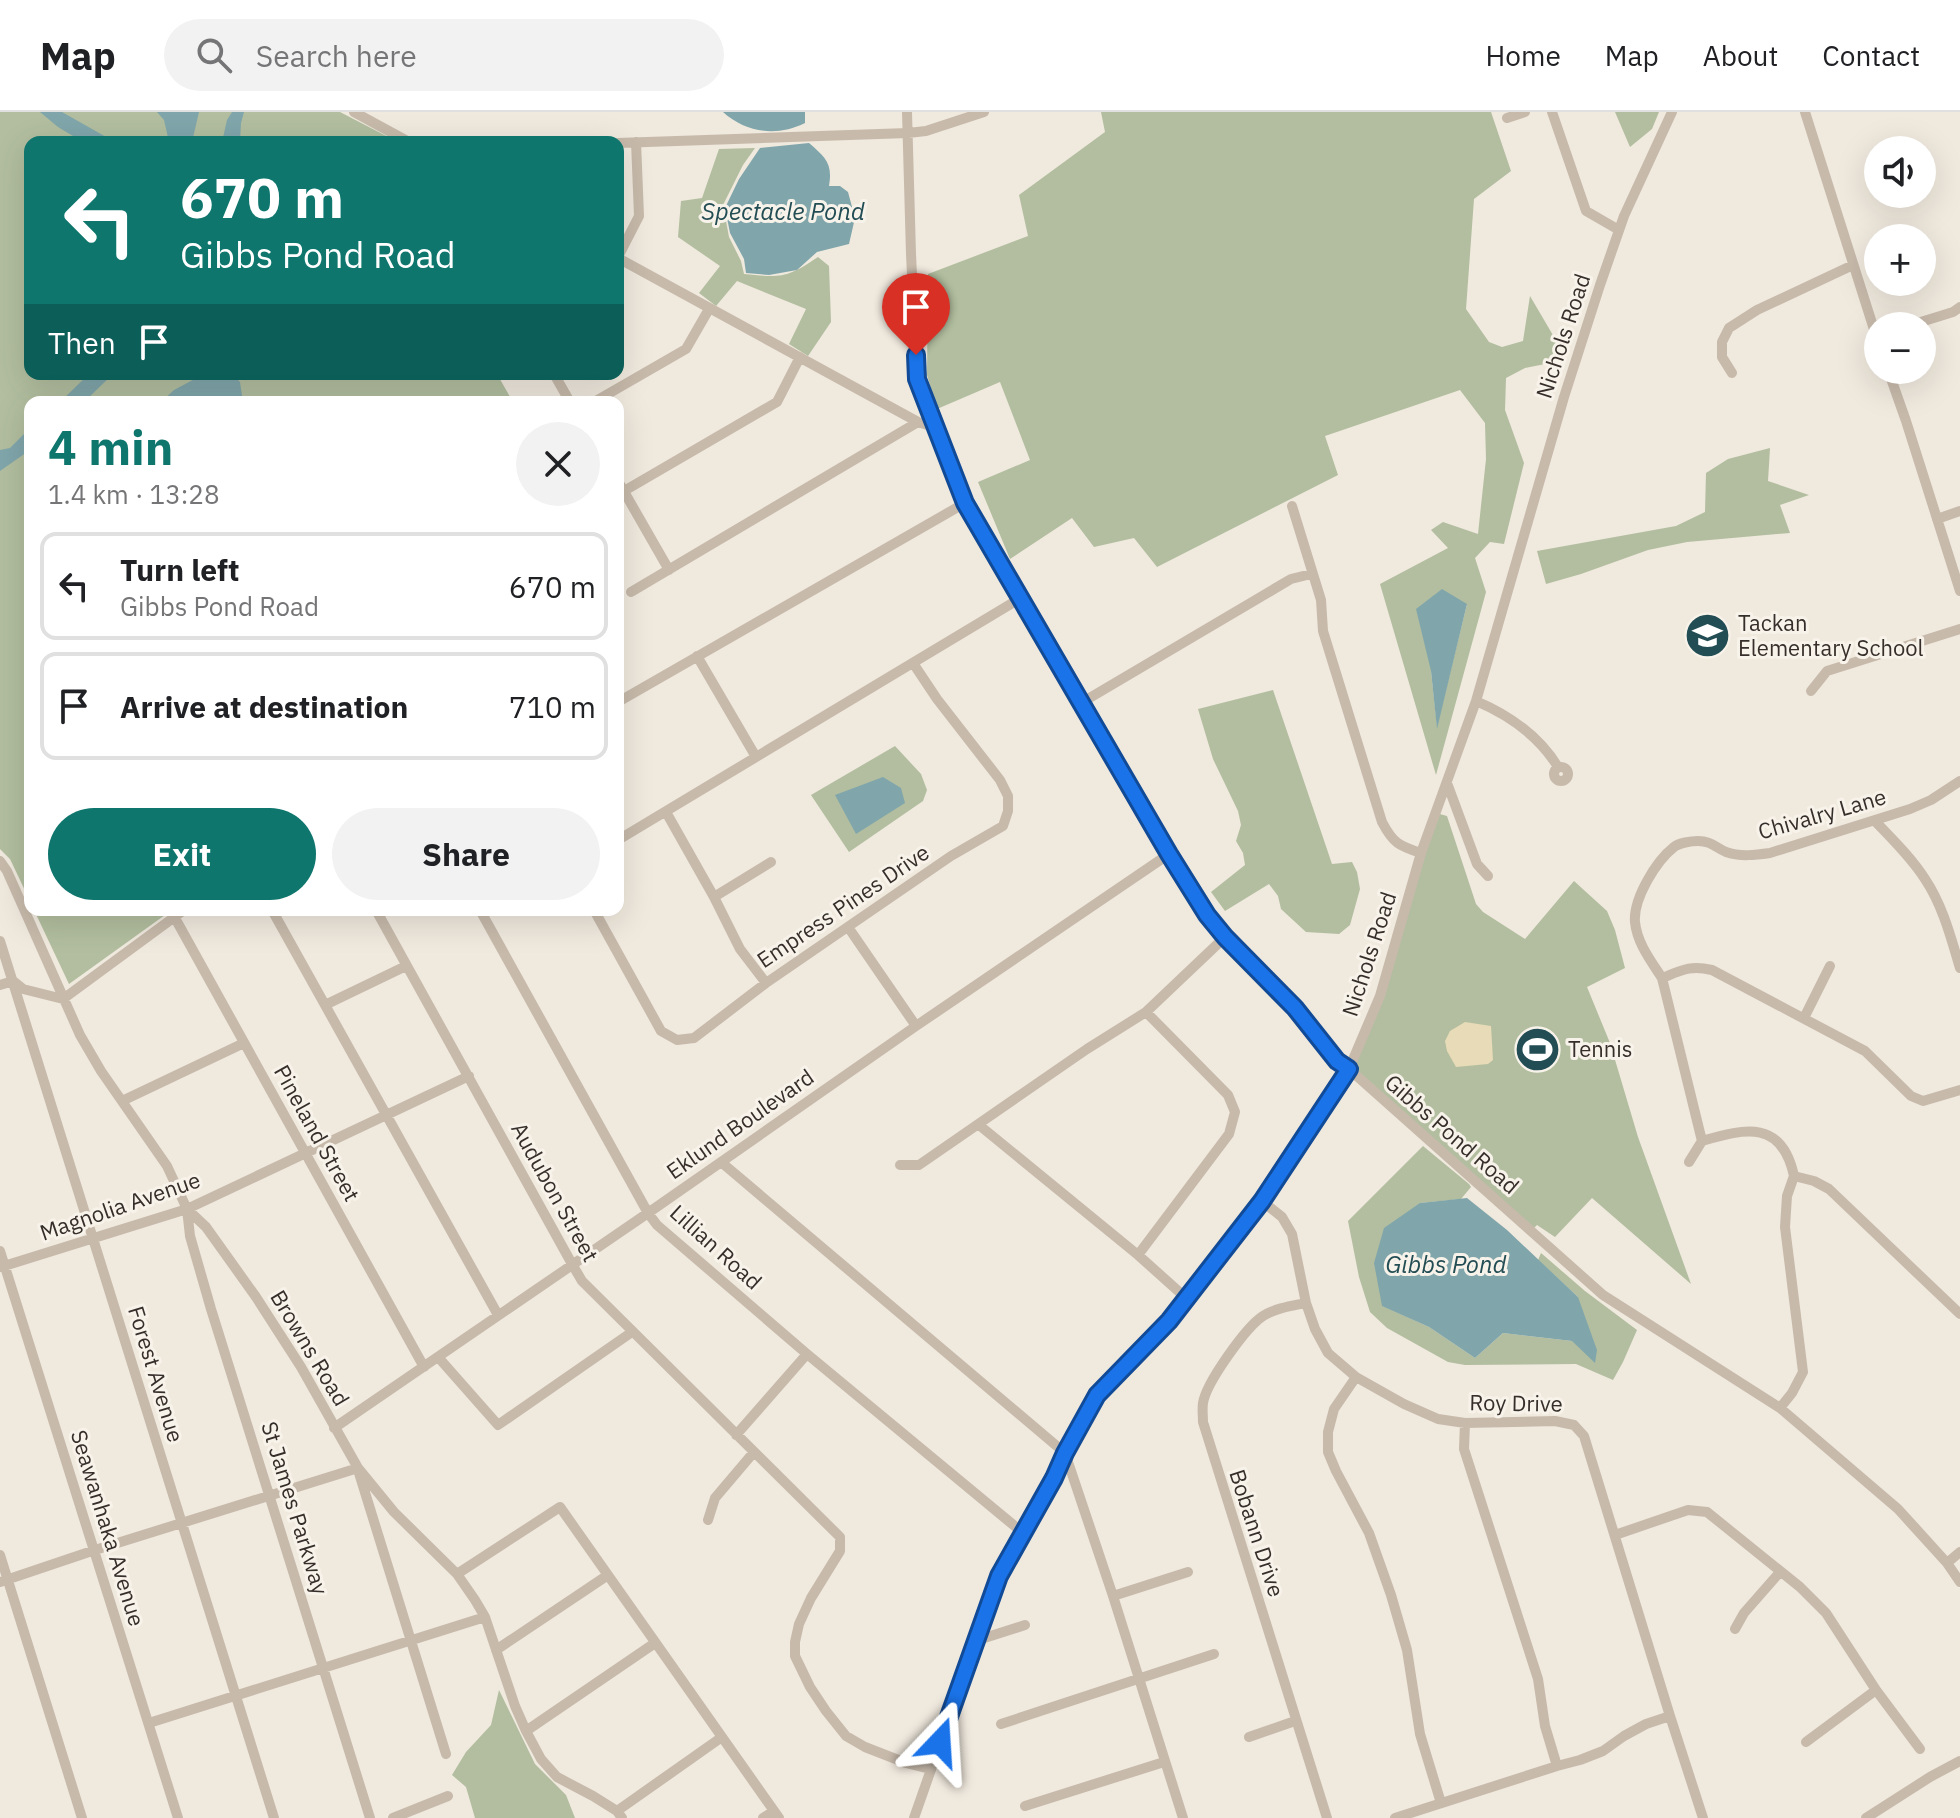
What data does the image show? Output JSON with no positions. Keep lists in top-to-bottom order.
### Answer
{
  "streets": {
    "street": [
      "Nichols Road",
      "Chivalry Lane",
      "Empress Pines Drive",
      "Eklund Boulevard",
      "Pineland Street",
      "Gibbs Pond Road",
      "Audubon Street",
      "Magnolia Avenue",
      "Lillian Road",
      "Browns Road",
      "Forest Avenue",
      "Roy Drive",
      "St James Parkway",
      "Seawanhaka Avenue",
      "Bobann Drive"
    ]
  },
  "crossings": [
    ["Nichols Road", "Gibbs Pond Road"],
    ["Nichols Road", "Audubon Street"],
    ["Nichols Road", "Lillian Road"],
    ["Nichols Road", "Roy Drive"],
    ["Eklund Boulevard", "Pineland Street"],
    ["Eklund Boulevard", "Gibbs Pond Road"],
    ["Eklund Boulevard", "Audubon Street"],
    ["Eklund Boulevard", "Lillian Road"],
    ["Eklund Boulevard", "Browns Road"],
    ["Pineland Street", "Magnolia Avenue"],
    ["Audubon Street", "Magnolia Avenue"],
    ["Magnolia Avenue", "Browns Road"],
    ["Magnolia Avenue", "Forest Avenue"],
    ["Magnolia Avenue", "St James Parkway"],
    ["Magnolia Avenue", "Seawanhaka Avenue"],
    ["Browns Road", "St James Parkway"],
    ["Roy Drive", "Bobann Drive"]
  ],
  "water": ["Spectacle Pond", "Gibbs Pond"],
  "places": {
    "school or university": ["Tackan Elementary School"],
    "sports": ["Tennis"]
  },
  "page": {
    "header": "Map",
    "search": "Search here",
    "nav": [
      "Home",
      "Map",
      "About",
      "Contact"
    ],
    "map_buttons": ["+", "−"],
    "turn": ["670 m", "Gibbs Pond Road"],
    "then": "Then",
    "heading": ["4 min", "1.4 km · 13:28"],
    "list": [
      {
        "name": "Turn left",
        "note": "Gibbs Pond Road",
        "value": "670 m"
      },
      {
        "name": "Arrive at destination",
        "value": "710 m"
      }
    ],
    "buttons": ["Exit", "Share"]
  }
}
